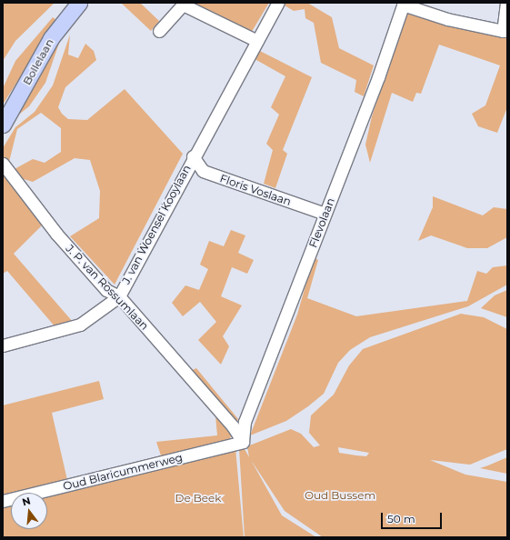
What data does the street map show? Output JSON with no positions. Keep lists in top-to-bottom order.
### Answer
{
  "streets": {
    "main road": ["Bollelaan"],
    "street": [
      "Floris Voslaan",
      "Flevolaan",
      "J. van Woensel Kooylaan",
      "J. P. van Rossumlaan",
      "Oud Blaricummerweg"
    ]
  },
  "crossings": [
    ["Floris Voslaan", "Flevolaan"],
    ["Floris Voslaan", "J. van Woensel Kooylaan"],
    ["Flevolaan", "J. P. van Rossumlaan"],
    ["Flevolaan", "Oud Blaricummerweg"],
    ["J. van Woensel Kooylaan", "J. P. van Rossumlaan"],
    ["J. P. van Rossumlaan", "Oud Blaricummerweg"]
  ],
  "parks": ["Oud Bussem", "De Beek"],
  "scale_bar": "50 m",
  "north": "top"
}
